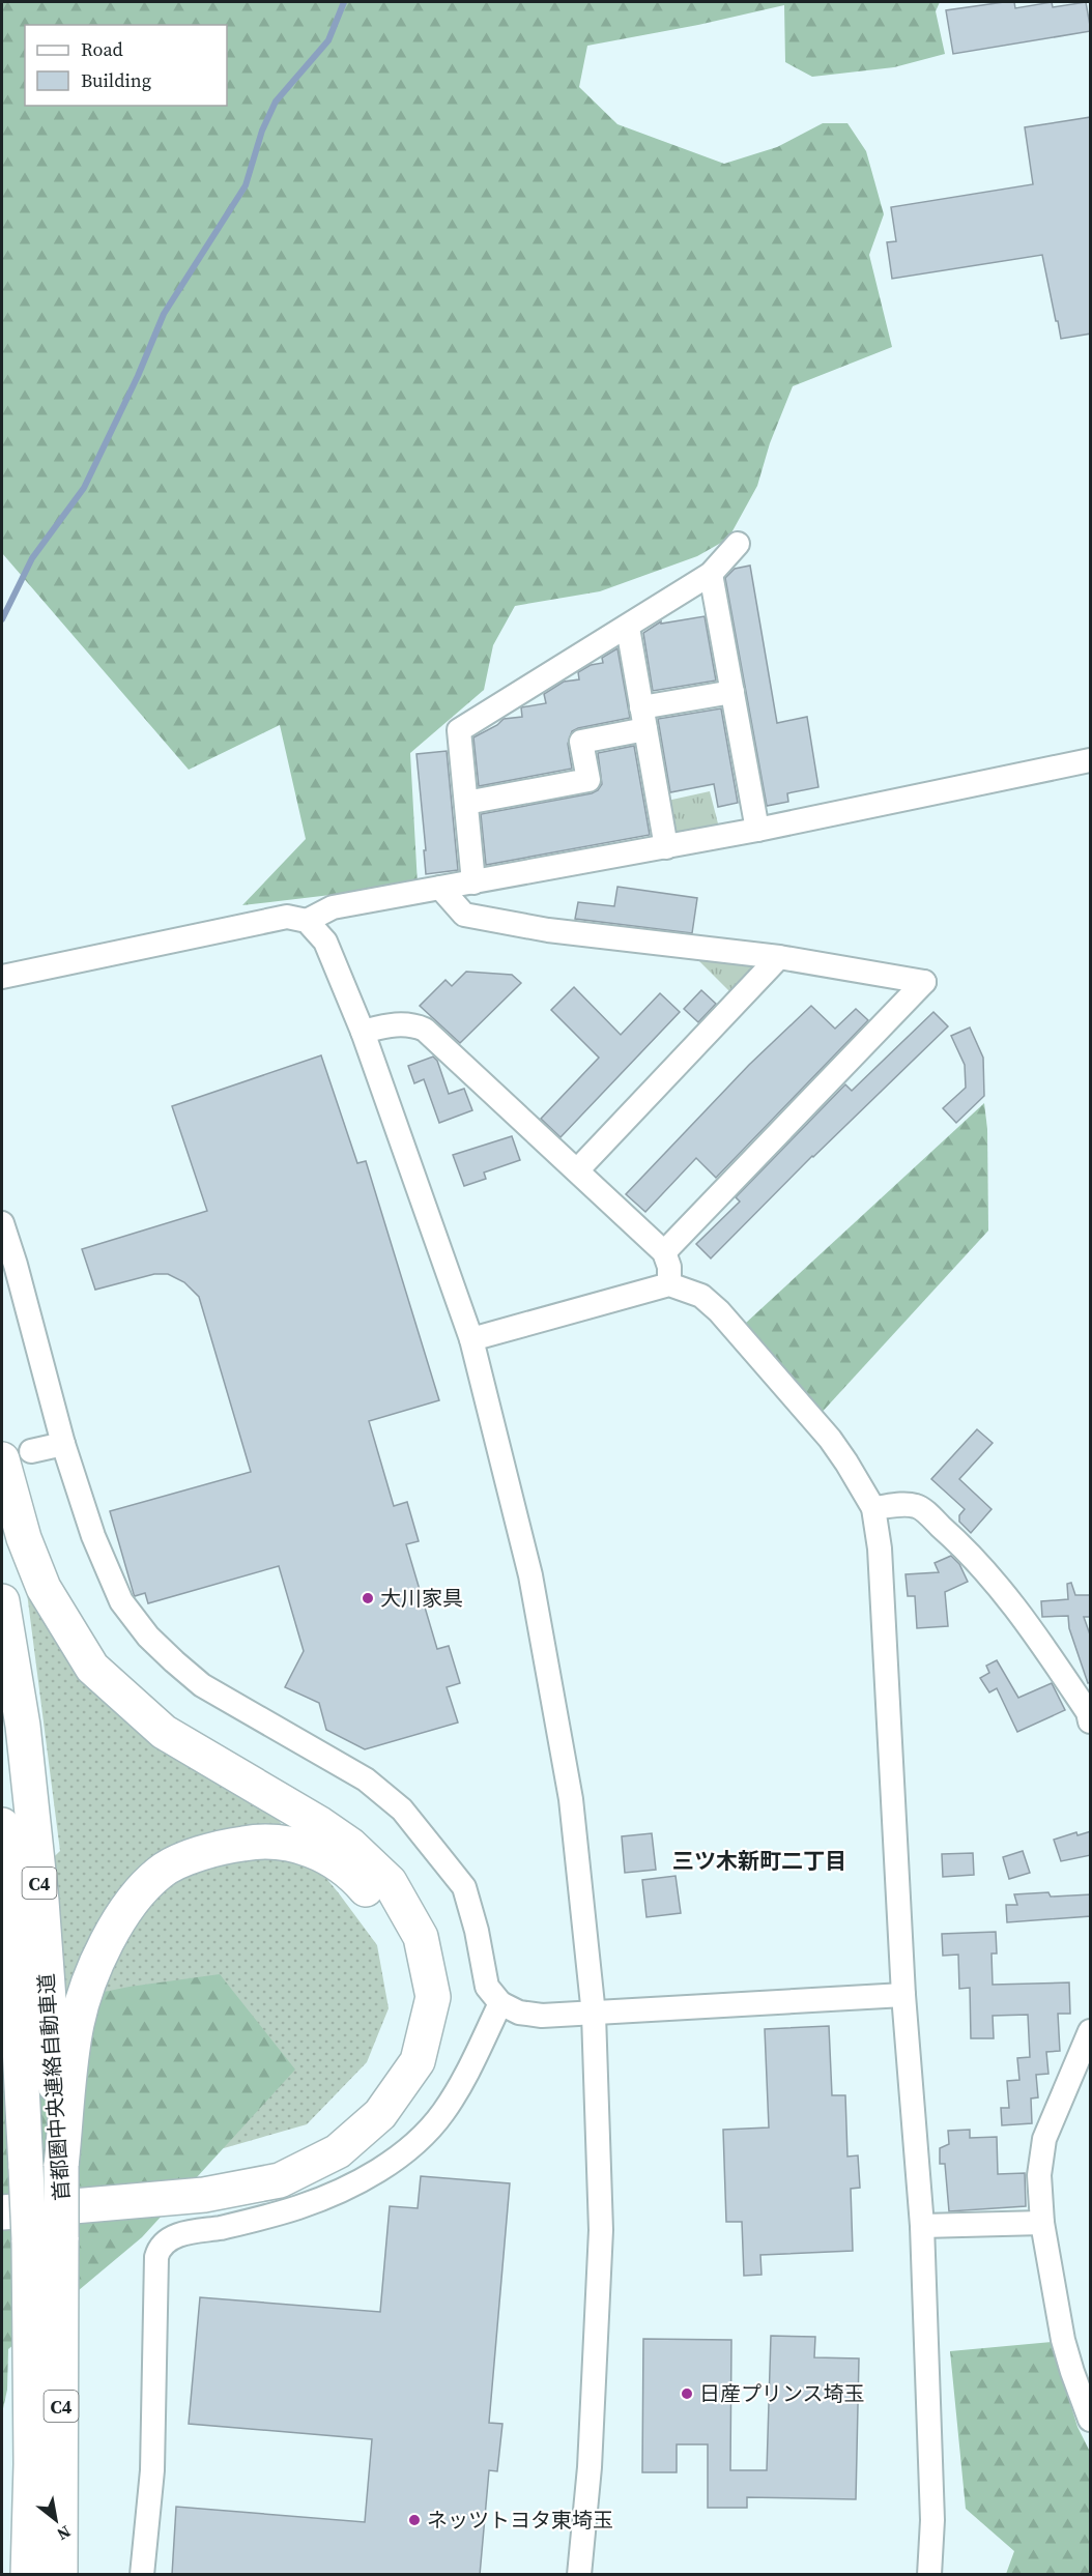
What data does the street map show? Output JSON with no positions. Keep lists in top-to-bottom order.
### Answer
{
  "streets": {
    "highway": ["C4", "首都圏中央連絡自動車道"]
  },
  "districts": ["三ツ木新町二丁目"],
  "places": ["大川家具", "日産プリンス埼玉", "ネッツトヨタ東埼玉"],
  "legend": ["Road", "Building"],
  "north": "bottom right"
}
